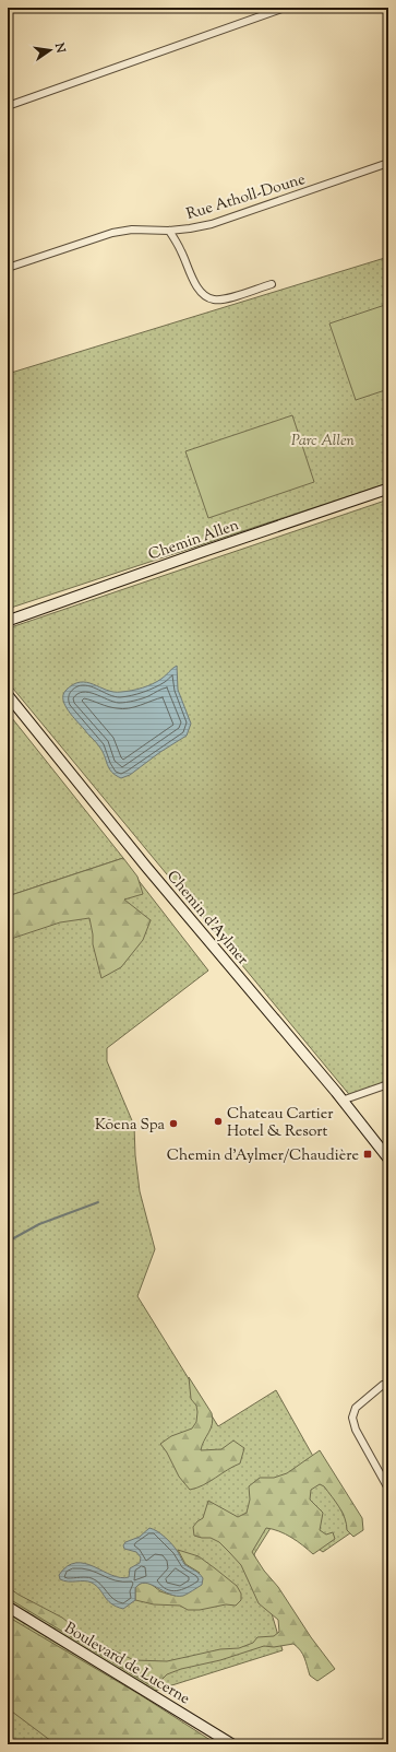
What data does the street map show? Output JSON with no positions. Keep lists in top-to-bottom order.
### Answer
{
  "streets": {
    "main road": ["Chemin Allen", "Chemin d'Aylmer", "Boulevard de Lucerne"],
    "street": ["Rue Atholl-Doune"]
  },
  "parks": ["Parc Allen"],
  "places": {
    "other": ["Chateau Cartier Hotel & Resort", "Kōena Spa"],
    "transit": ["Chemin d'Aylmer/Chaudière"]
  },
  "north": "right"
}
